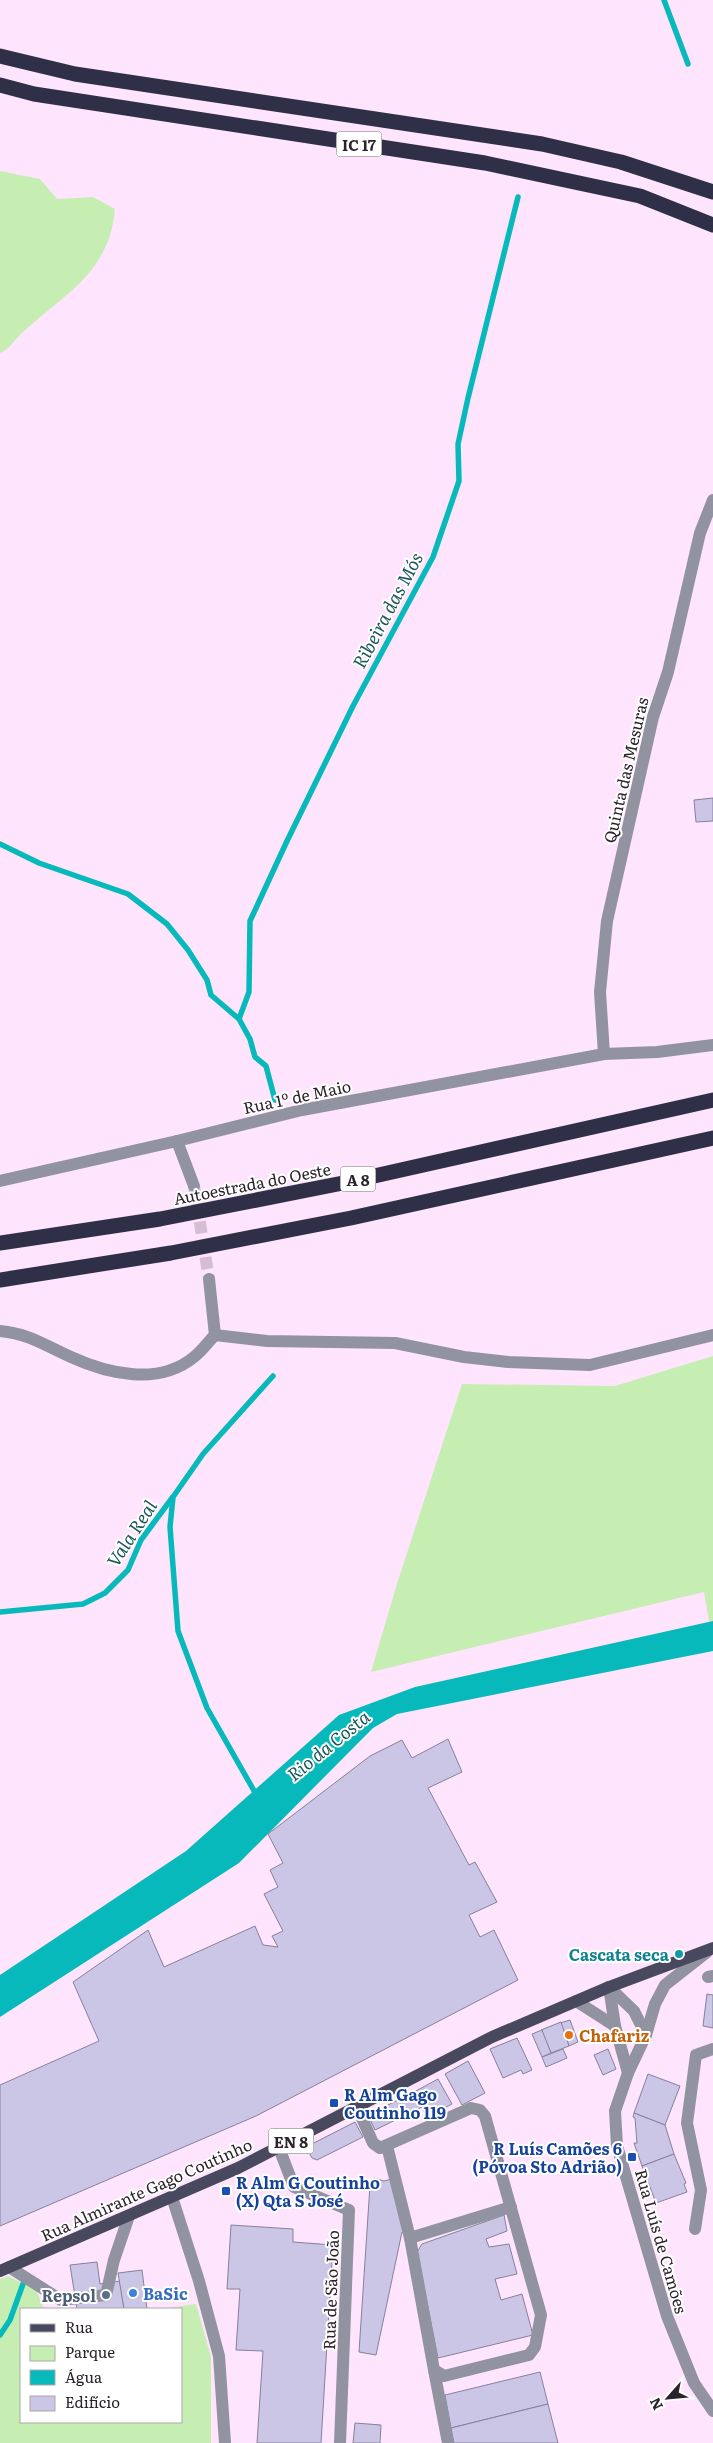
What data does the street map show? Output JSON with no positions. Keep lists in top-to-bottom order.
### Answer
{
  "streets": {
    "highway": ["IC 17", "A 8", "Autoestrada do Oeste"],
    "main road": ["EN 8", "Rua Almirante Gago Coutinho"],
    "street": [
      "Quinta das Mesuras",
      "Rua 1º de Maio",
      "Rua Luís de Camões",
      "Rua de São João"
    ]
  },
  "crossings": [
    ["Quinta das Mesuras", "Rua 1º de Maio"],
    ["Rua Almirante Gago Coutinho", "Rua Luís de Camões"],
    ["Rua Almirante Gago Coutinho", "Rua de São João"]
  ],
  "water": ["Ribeira das Mós", "Vala Real", "Rio da Costa"],
  "places": {
    "other": [
      "Cascata seca",
      "Chafariz",
      "BaSic",
      "Repsol"
    ],
    "transit": ["R Alm Gago Coutinho 119", "R Luís Camões 6 (Póvoa Sto Adrião)", "R Alm G Coutinho (X) Qta S José"]
  },
  "legend": [
    "Rua",
    "Parque",
    "Água",
    "Edifício"
  ],
  "north": "bottom left"
}
